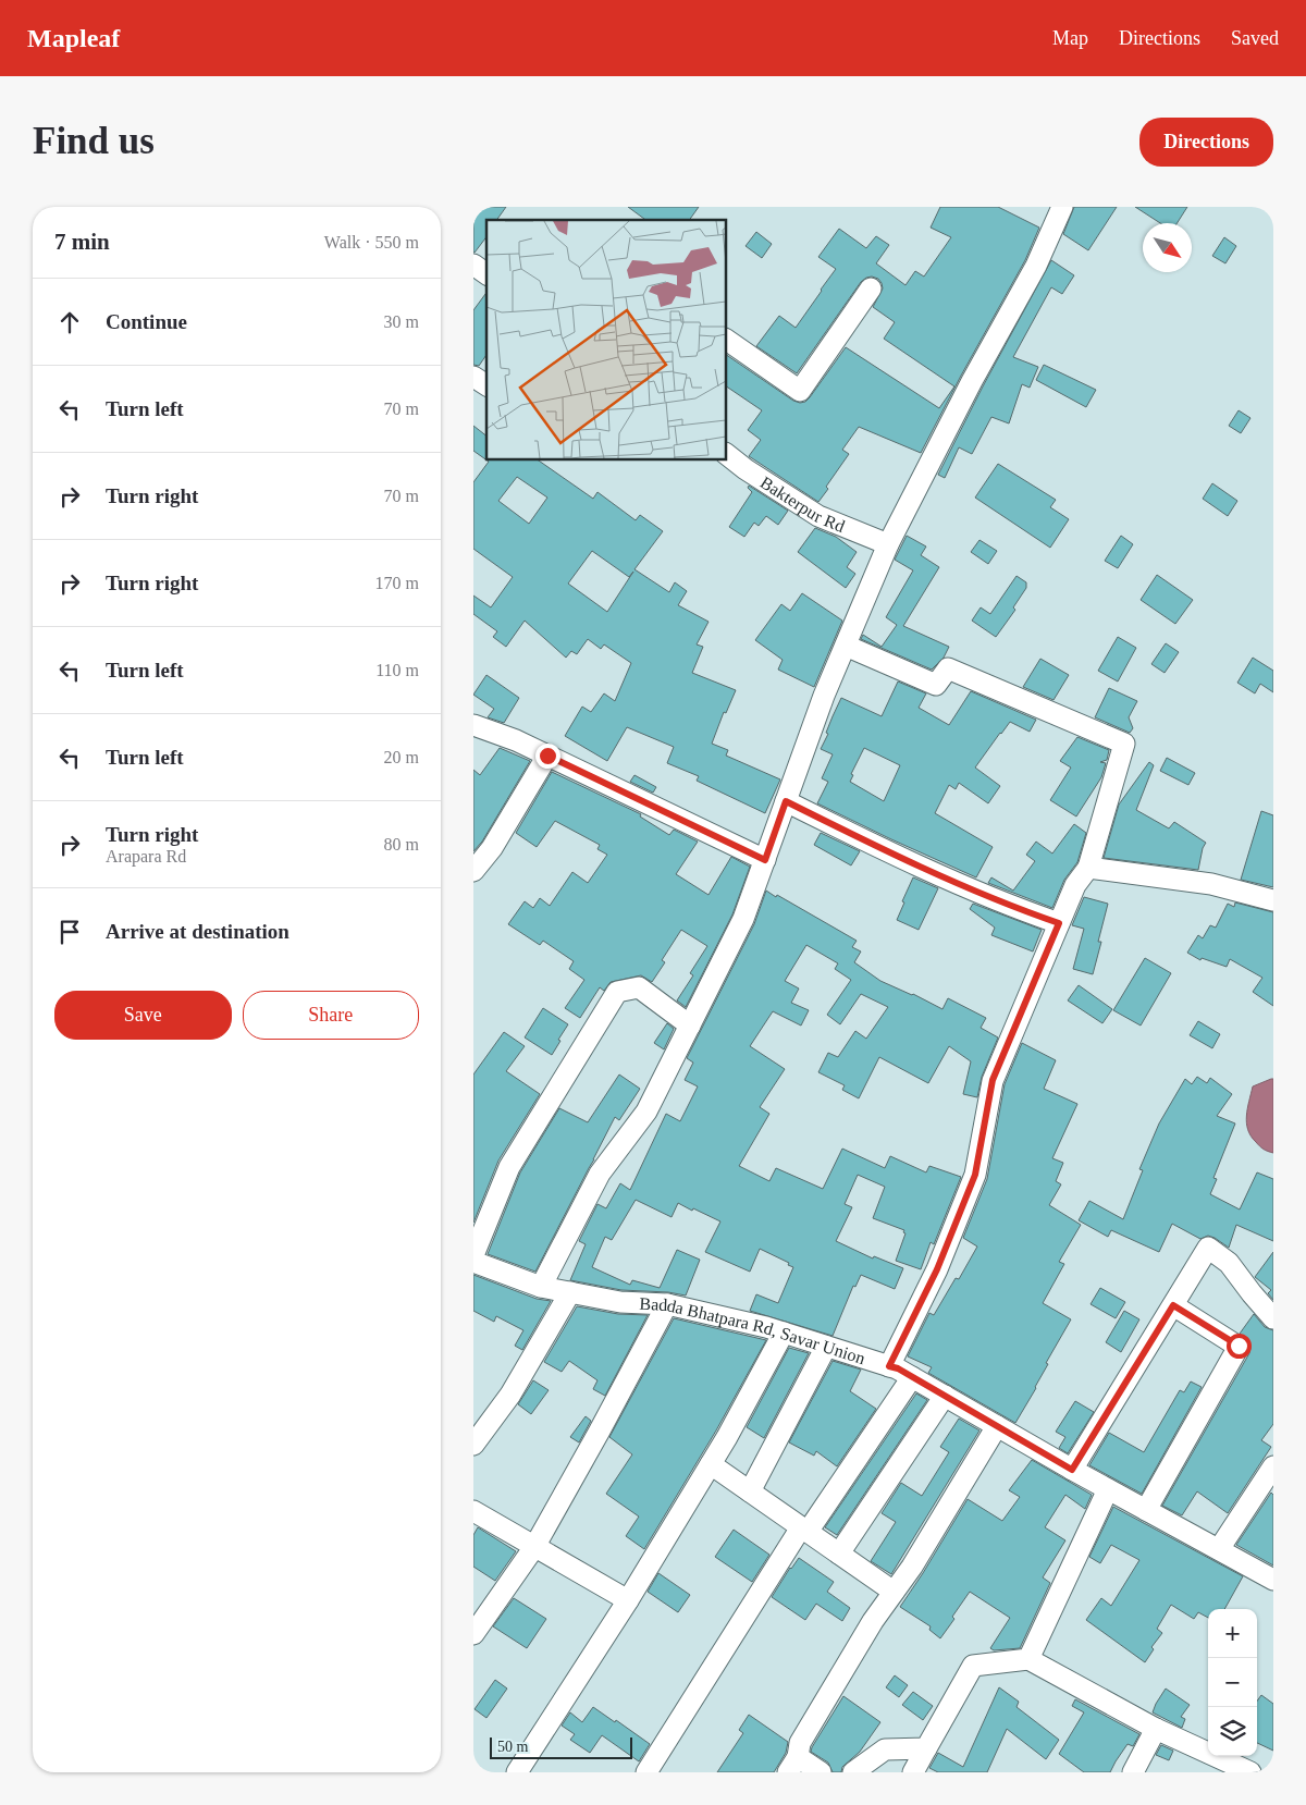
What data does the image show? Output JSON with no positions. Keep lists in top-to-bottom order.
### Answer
{
  "streets": {
    "street": ["Bakterpur Rd", "Badda Bhatpara Rd, Savar Union"]
  },
  "scale_bar": "50 m",
  "north": "bottom right",
  "page": {
    "header": "Mapleaf",
    "nav": ["Map", "Directions", "Saved"],
    "buttons": [
      "Directions",
      ["Save", "Share"]
    ],
    "title": "Find us",
    "heading": ["7 min", "Walk · 550 m"],
    "list": [
      ["Continue", "30 m"],
      ["Turn left", "70 m"],
      ["Turn right", "70 m"],
      ["Turn right", "170 m"],
      ["Turn left", "110 m"],
      ["Turn left", "20 m"],
      ["Turn right", "Arapara Rd", "80 m"],
      "Arrive at destination"
    ],
    "map_buttons": ["+", "−"],
    "scale": "50 m"
  }
}
